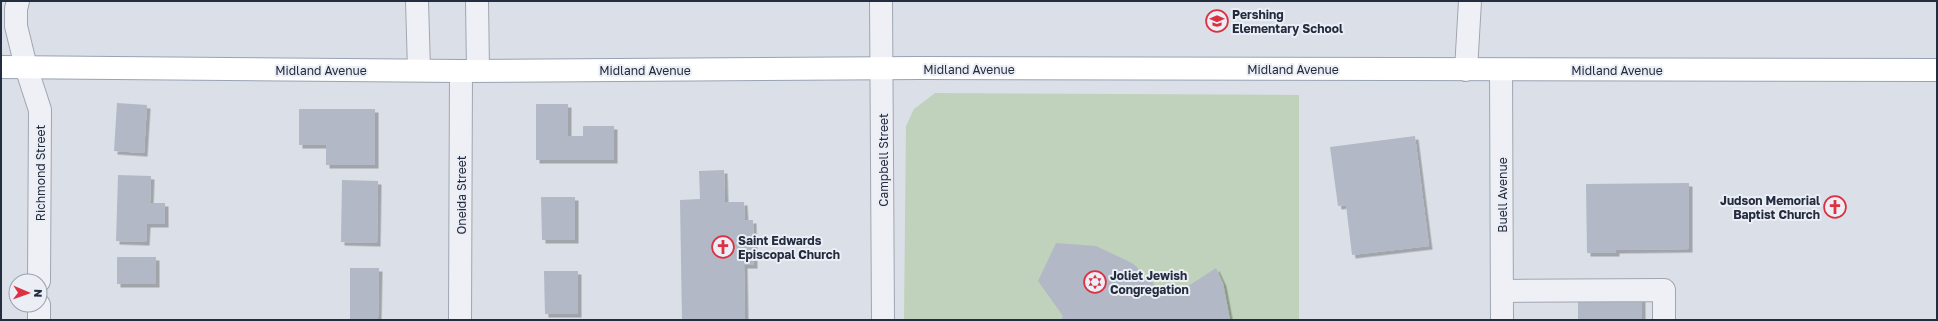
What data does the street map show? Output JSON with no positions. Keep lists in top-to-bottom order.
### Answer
{
  "streets": {
    "main road": ["Midland Avenue"],
    "street": [
      "Campbell Street",
      "Richmond Street",
      "Oneida Street",
      "Buell Avenue"
    ]
  },
  "crossings": [
    ["Midland Avenue", "Campbell Street"],
    ["Midland Avenue", "Richmond Street"],
    ["Midland Avenue", "Oneida Street"],
    ["Midland Avenue", "Buell Avenue"]
  ],
  "places": {
    "school or university": ["Pershing Elementary School"],
    "church": ["Judson Memorial Baptist Church", "Saint Edwards Episcopal Church"],
    "synagogue": ["Joliet Jewish Congregation"]
  },
  "north": "right"
}
